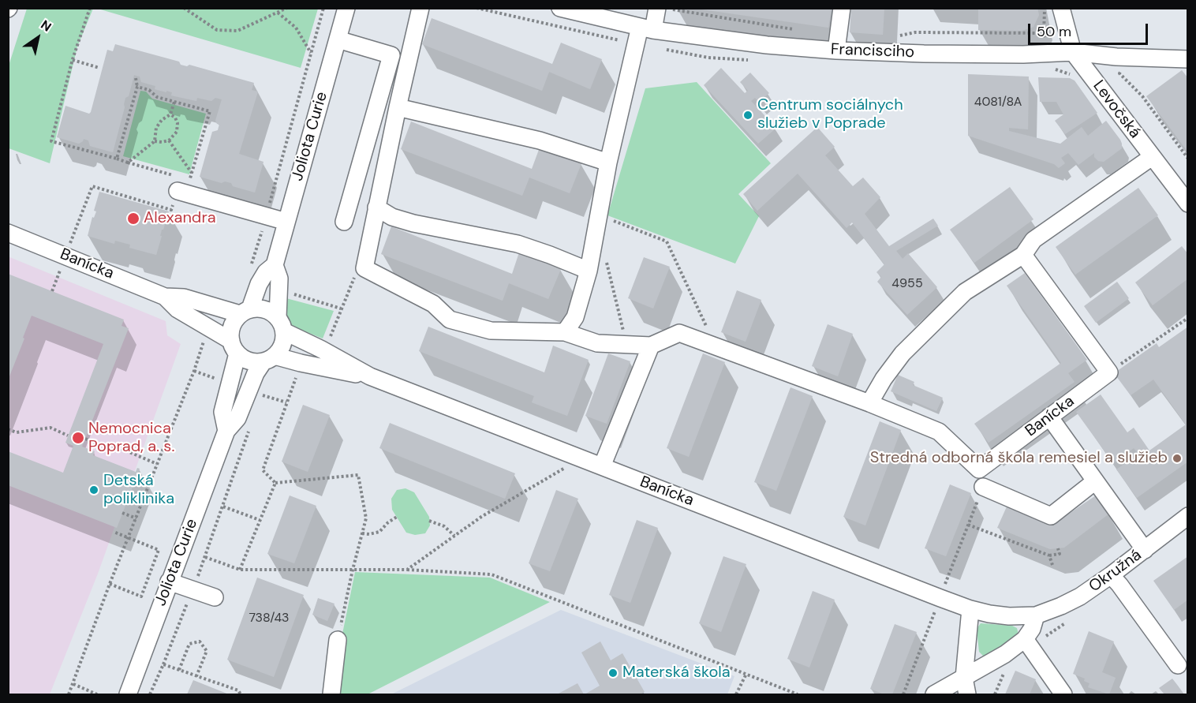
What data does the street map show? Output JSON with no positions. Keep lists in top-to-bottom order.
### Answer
{
  "streets": {
    "street": [
      "Francisciho",
      "Levočská",
      "Joliota Curie",
      "Banícka",
      "Okružná"
    ]
  },
  "crossings": [
    ["Francisciho", "Levočská"],
    ["Joliota Curie", "Banícka"],
    ["Banícka", "Okružná"]
  ],
  "places": [
    "Centrum sociálnych služieb v Poprade",
    "Alexandra",
    "Nemocnica Poprad, a. s.",
    "Stredná odborná škola remesiel a služieb",
    "Detská poliklinika",
    "Materská škola"
  ],
  "house_numbers": ["4081/8A", "4955", "738/43"],
  "scale_bar": "50 m",
  "north": "top right"
}
